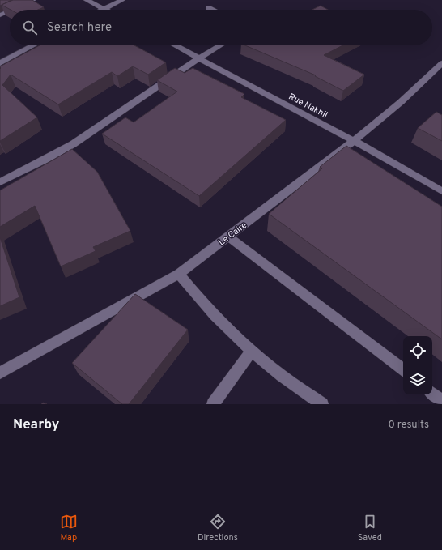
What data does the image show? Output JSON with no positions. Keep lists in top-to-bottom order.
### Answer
{
  "streets": {
    "street": ["Rue Nakhil", "Le Caire"]
  },
  "crossings": [
    ["Rue Nakhil", "Le Caire"]
  ],
  "page": {
    "search": "Search here",
    "heading": ["Nearby", "0 results"],
    "nav": ["Map", "Directions", "Saved"]
  }
}
